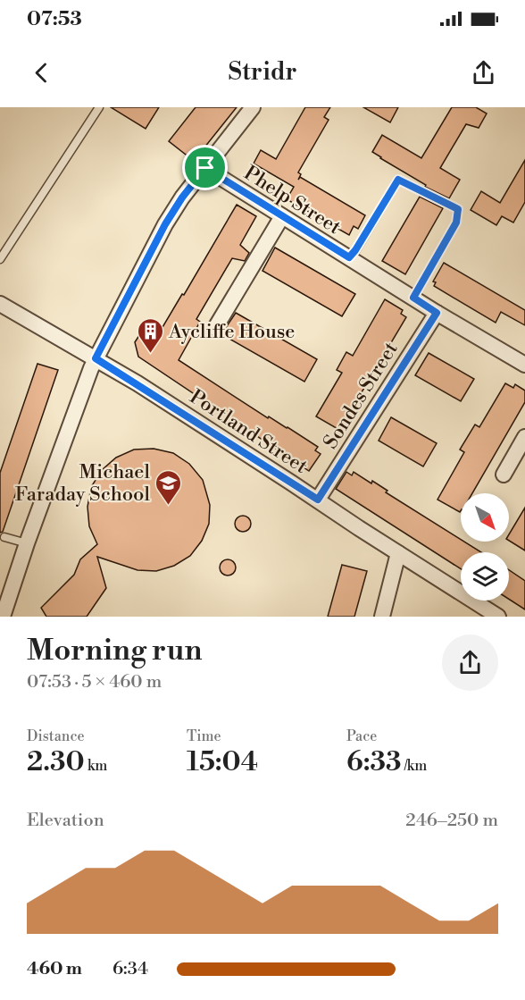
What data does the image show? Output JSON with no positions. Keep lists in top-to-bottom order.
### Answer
{
  "streets": {
    "street": ["Phelp Street", "Sondes Street", "Portland Street"]
  },
  "crossings": [
    ["Phelp Street", "Sondes Street"],
    ["Sondes Street", "Portland Street"]
  ],
  "places": {
    "building": ["Aycliffe House"],
    "school or university": ["Michael Faraday School"]
  },
  "north": "bottom right",
  "page": {
    "status": "07:53",
    "header": "Stridr",
    "heading": ["Morning run", "07:53 · 5 × 460 m"],
    "stats": [
      ["Distance", "2.30 km"],
      ["Time", "15:04"],
      ["Pace", "6:33 /km"]
    ],
    "chart": ["Elevation", "246–250 m"],
    "list": [
      {
        "name": "460 m",
        "note": "6:34"
      }
    ]
  }
}
